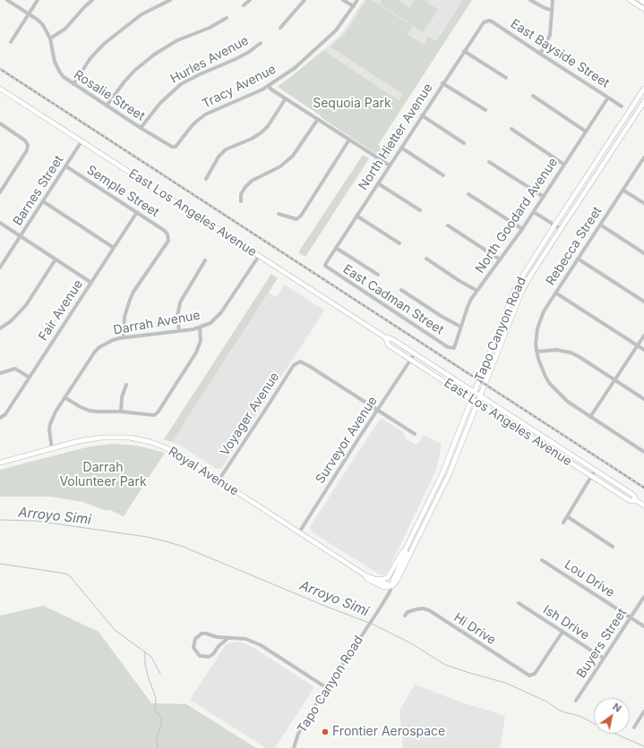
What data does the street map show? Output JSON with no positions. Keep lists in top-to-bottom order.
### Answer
{
  "streets": {
    "main road": ["East Los Angeles Avenue", "Tapo Canyon Road", "Royal Avenue"],
    "street": [
      "East Bayside Street",
      "Hurles Avenue",
      "Tracy Avenue",
      "Rosalie Street",
      "North Hietter Avenue",
      "Barnes Street",
      "Semple Street",
      "North Goodard Avenue",
      "Rebecca Street",
      "East Cadman Street",
      "Fair Avenue",
      "Darrah Avenue",
      "Voyager Avenue",
      "Surveyor Avenue",
      "Lou Drive",
      "Ish Drive",
      "Hi Drive",
      "Buyers Street"
    ]
  },
  "crossings": [
    ["East Bayside Street", "North Hietter Avenue"],
    ["East Bayside Street", "North Goodard Avenue"],
    ["Hurles Avenue", "Rosalie Street"],
    ["Tracy Avenue", "Rosalie Street"],
    ["North Hietter Avenue", "East Cadman Street"],
    ["Barnes Street", "Semple Street"],
    ["Barnes Street", "East Los Angeles Avenue"],
    ["Semple Street", "Fair Avenue"],
    ["Semple Street", "Darrah Avenue"],
    ["East Los Angeles Avenue", "Darrah Avenue"],
    ["East Los Angeles Avenue", "Tapo Canyon Road"],
    ["East Los Angeles Avenue", "Surveyor Avenue"],
    ["North Goodard Avenue", "East Cadman Street"],
    ["Darrah Avenue", "Royal Avenue"],
    ["Tapo Canyon Road", "Royal Avenue"],
    ["Voyager Avenue", "Surveyor Avenue"],
    ["Voyager Avenue", "Royal Avenue"],
    ["Surveyor Avenue", "Royal Avenue"],
    ["Lou Drive", "Buyers Street"],
    ["Ish Drive", "Hi Drive"],
    ["Ish Drive", "Buyers Street"]
  ],
  "water": ["Arroyo Simi"],
  "parks": ["Sequoia Park", "Darrah Volunteer Park"],
  "places": ["Frontier Aerospace"],
  "north": "top right"
}
